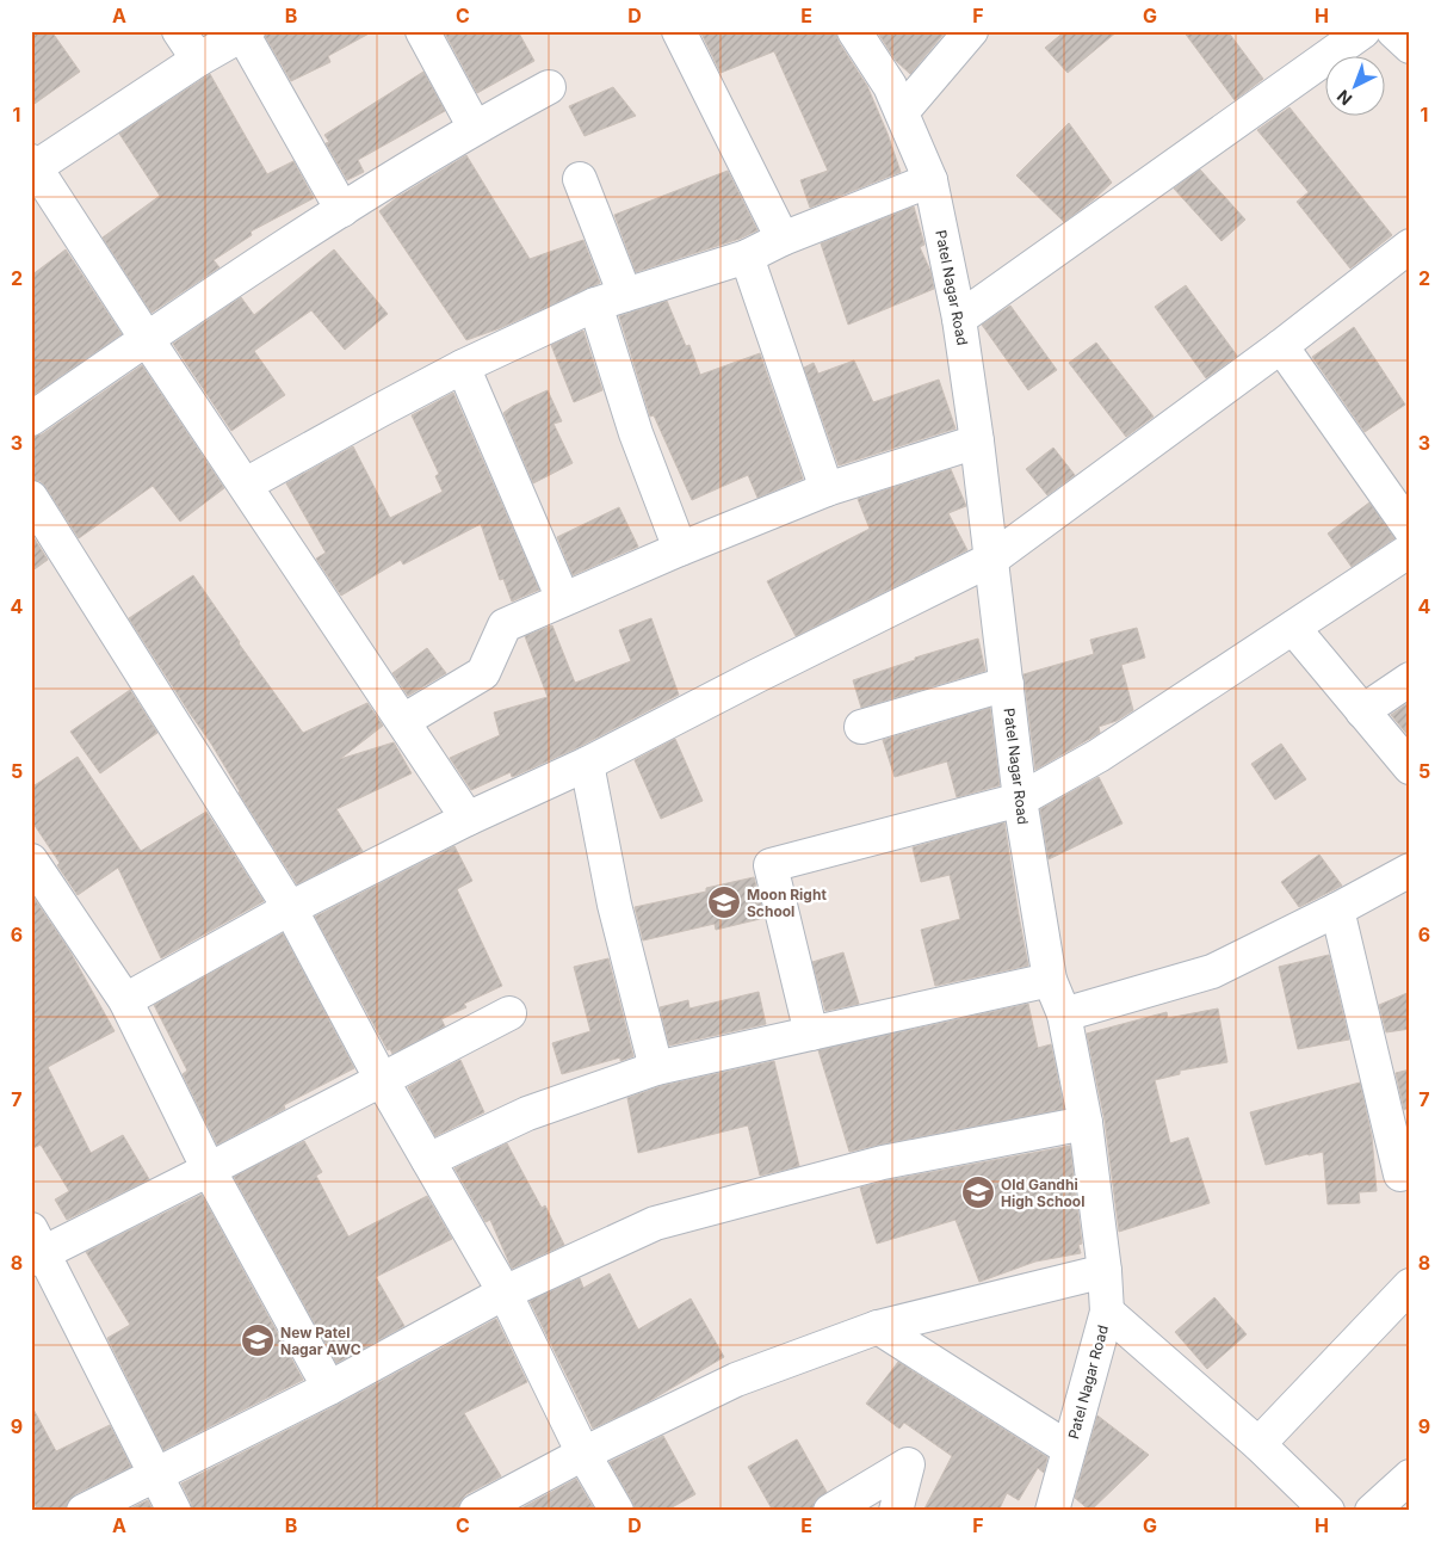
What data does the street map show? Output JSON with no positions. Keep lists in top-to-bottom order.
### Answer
{
  "streets": {
    "street": ["Patel Nagar Road"]
  },
  "places": {
    "school or university": ["Moon Right School", "Old Gandhi High School", "New Patel Nagar AWC"]
  },
  "north": "bottom left",
  "grid": {
    "columns": [
      "A",
      "B",
      "C",
      "D",
      "E",
      "F",
      "G",
      "H"
    ],
    "rows": [
      "1",
      "2",
      "3",
      "4",
      "5",
      "6",
      "7",
      "8",
      "9"
    ]
  }
}
